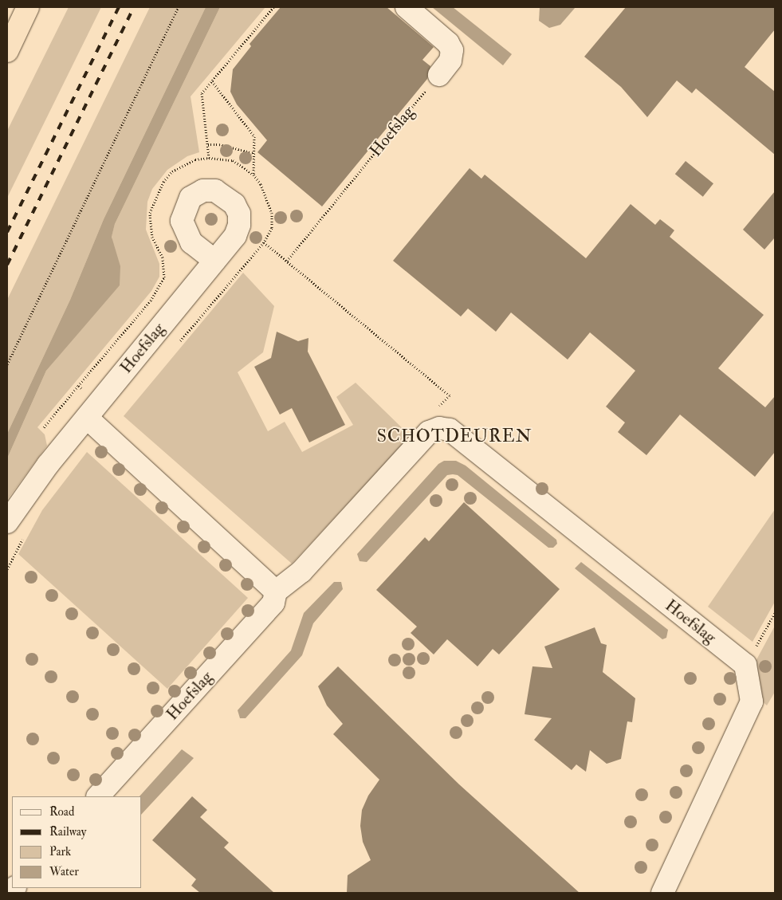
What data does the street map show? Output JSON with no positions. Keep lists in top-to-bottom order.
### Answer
{
  "streets": {
    "street": ["Hoefslag"]
  },
  "districts": ["SCHOTDEUREN"],
  "legend": [
    "Road",
    "Railway",
    "Park",
    "Water"
  ]
}
